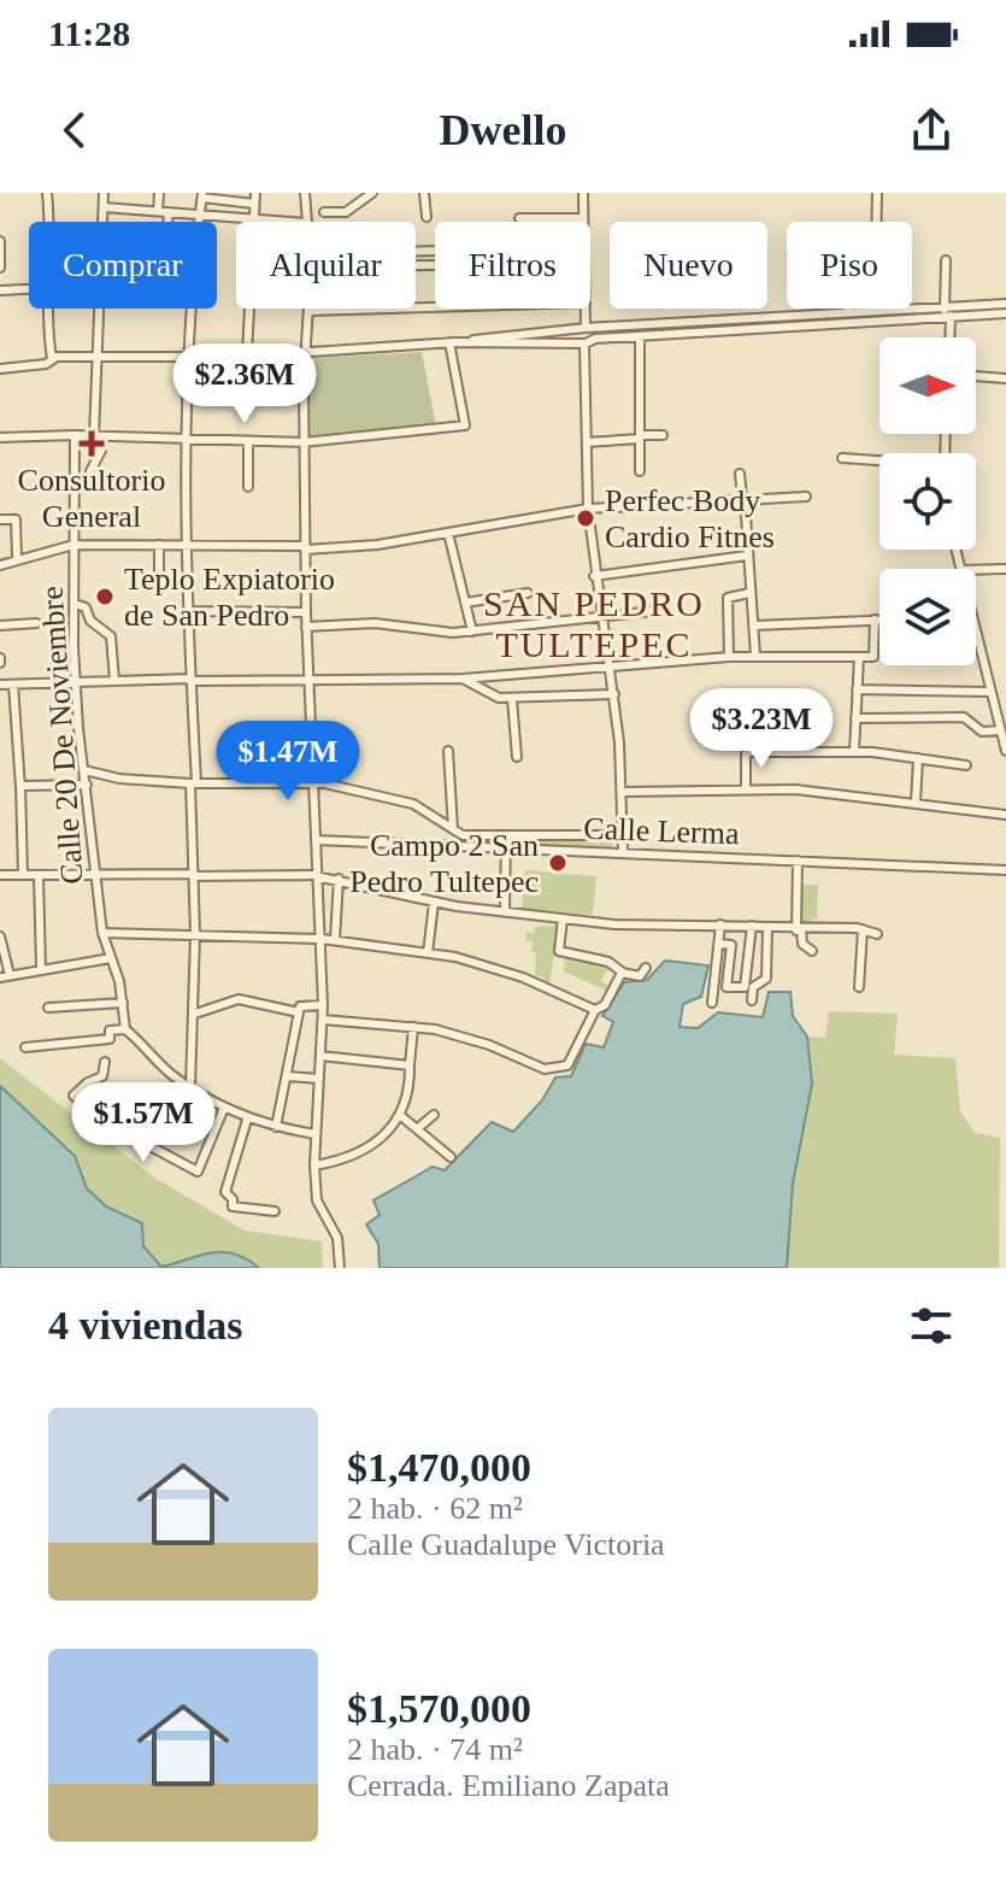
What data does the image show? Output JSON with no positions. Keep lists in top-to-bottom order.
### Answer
{
  "streets": {
    "street": ["Calle 20 De Noviembre", "Calle Lerma"]
  },
  "districts": ["SAN PEDRO TULTEPEC"],
  "places": {
    "health": ["Consultorio General"],
    "other": ["Perfec Body Cardio Fitnes", "Teplo Expiatorio de San Pedro", "Campo 2 San Pedro Tultepec"]
  },
  "north": "right",
  "page": {
    "status": "11:28",
    "header": "Dwello",
    "chip": [
      "Comprar",
      "Alquilar",
      "Filtros",
      "Nuevo",
      "Piso"
    ],
    "price": [
      "$2.36M",
      "$3.23M",
      "$1.47M",
      "$1.57M"
    ],
    "heading": "4 viviendas",
    "list": [
      {
        "name": "$1,470,000",
        "note": "2 hab. · 62 m² · Calle Guadalupe Victoria"
      },
      {
        "name": "$1,570,000",
        "note": "2 hab. · 74 m² · Cerrada. Emiliano Zapata"
      }
    ]
  }
}
